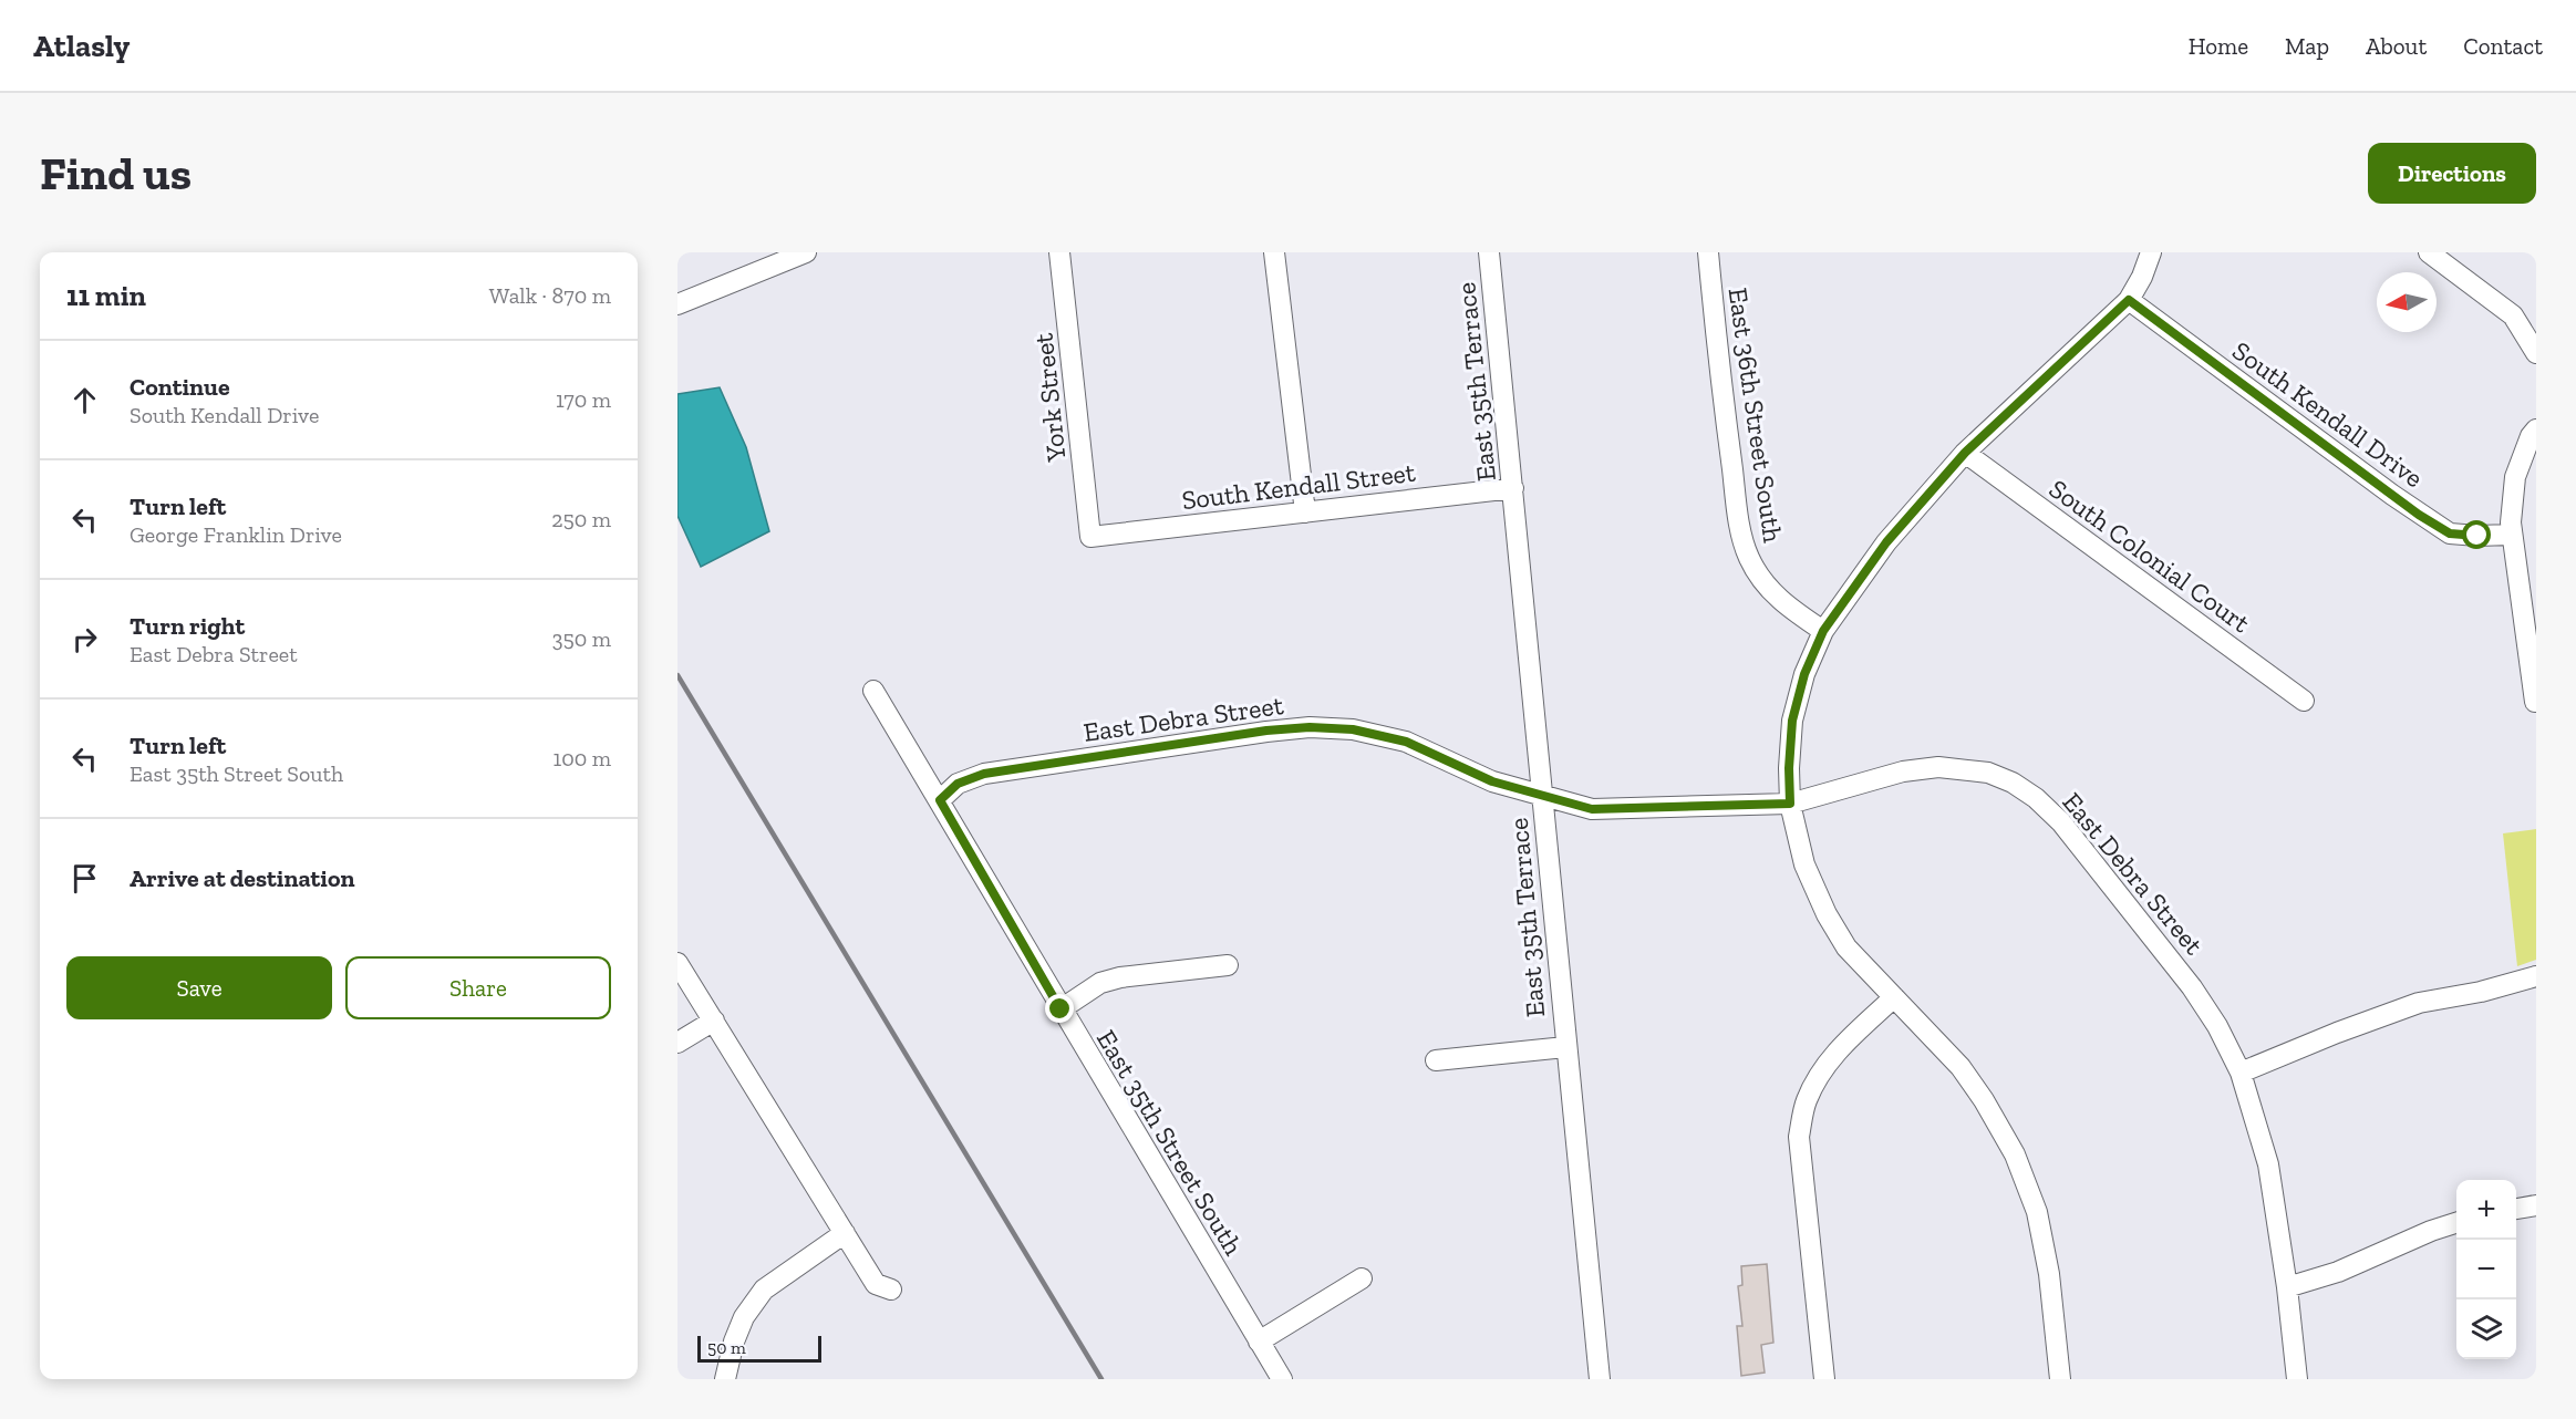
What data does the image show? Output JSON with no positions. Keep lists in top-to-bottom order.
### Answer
{
  "streets": {
    "street": [
      "East 35th Terrace",
      "York Street",
      "South Kendall Drive",
      "East 36th Street South",
      "South Kendall Street",
      "South Colonial Court",
      "East Debra Street",
      "East 35th Street South"
    ]
  },
  "crossings": [
    ["East 35th Terrace", "South Kendall Street"],
    ["East 35th Terrace", "East Debra Street"],
    ["York Street", "South Kendall Street"],
    ["East Debra Street", "East 35th Street South"]
  ],
  "scale_bar": "50 m",
  "north": "left",
  "page": {
    "header": "Atlasly",
    "nav": [
      "Home",
      "Map",
      "About",
      "Contact"
    ],
    "buttons": [
      "Directions",
      ["Save", "Share"]
    ],
    "title": "Find us",
    "heading": ["11 min", "Walk · 870 m"],
    "list": [
      ["Continue", "South Kendall Drive", "170 m"],
      ["Turn left", "George Franklin Drive", "250 m"],
      ["Turn right", "East Debra Street", "350 m"],
      ["Turn left", "East 35th Street South", "100 m"],
      "Arrive at destination"
    ],
    "map_buttons": ["+", "−"],
    "scale": "50 m"
  }
}
